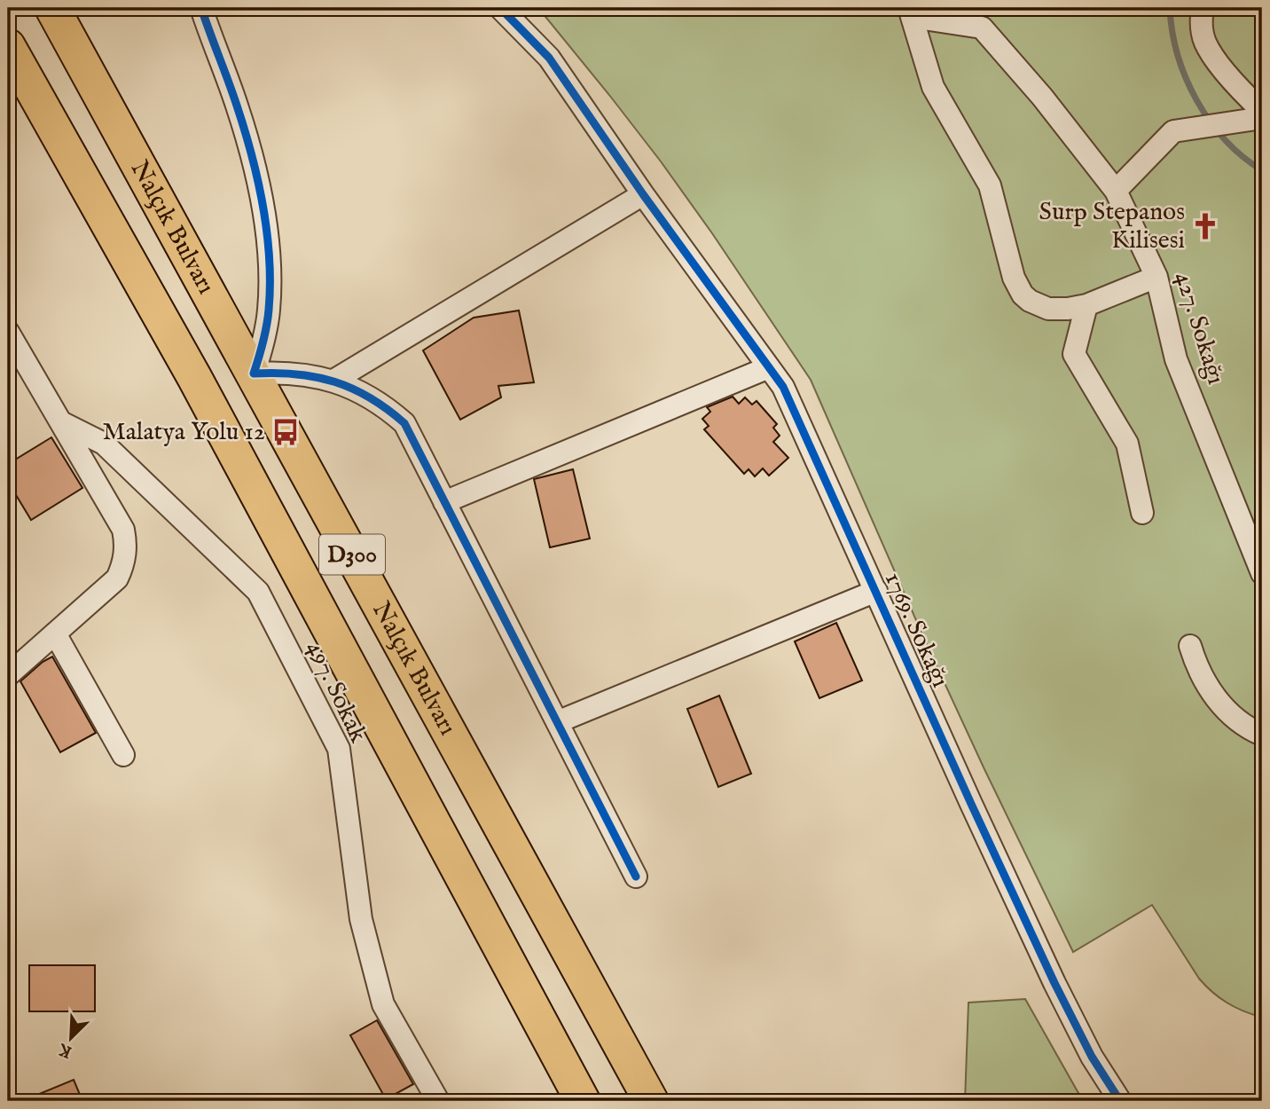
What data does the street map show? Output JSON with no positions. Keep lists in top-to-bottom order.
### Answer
{
  "streets": {
    "highway": ["Nalçık Bulvarı", "D300"],
    "street": ["427. Sokağı", "1769. Sokağı", "497. Sokak"]
  },
  "places": {
    "church": ["Surp Stepanos Kilisesi"],
    "bus stop": ["Malatya Yolu 12"]
  },
  "north": "bottom left"
}
